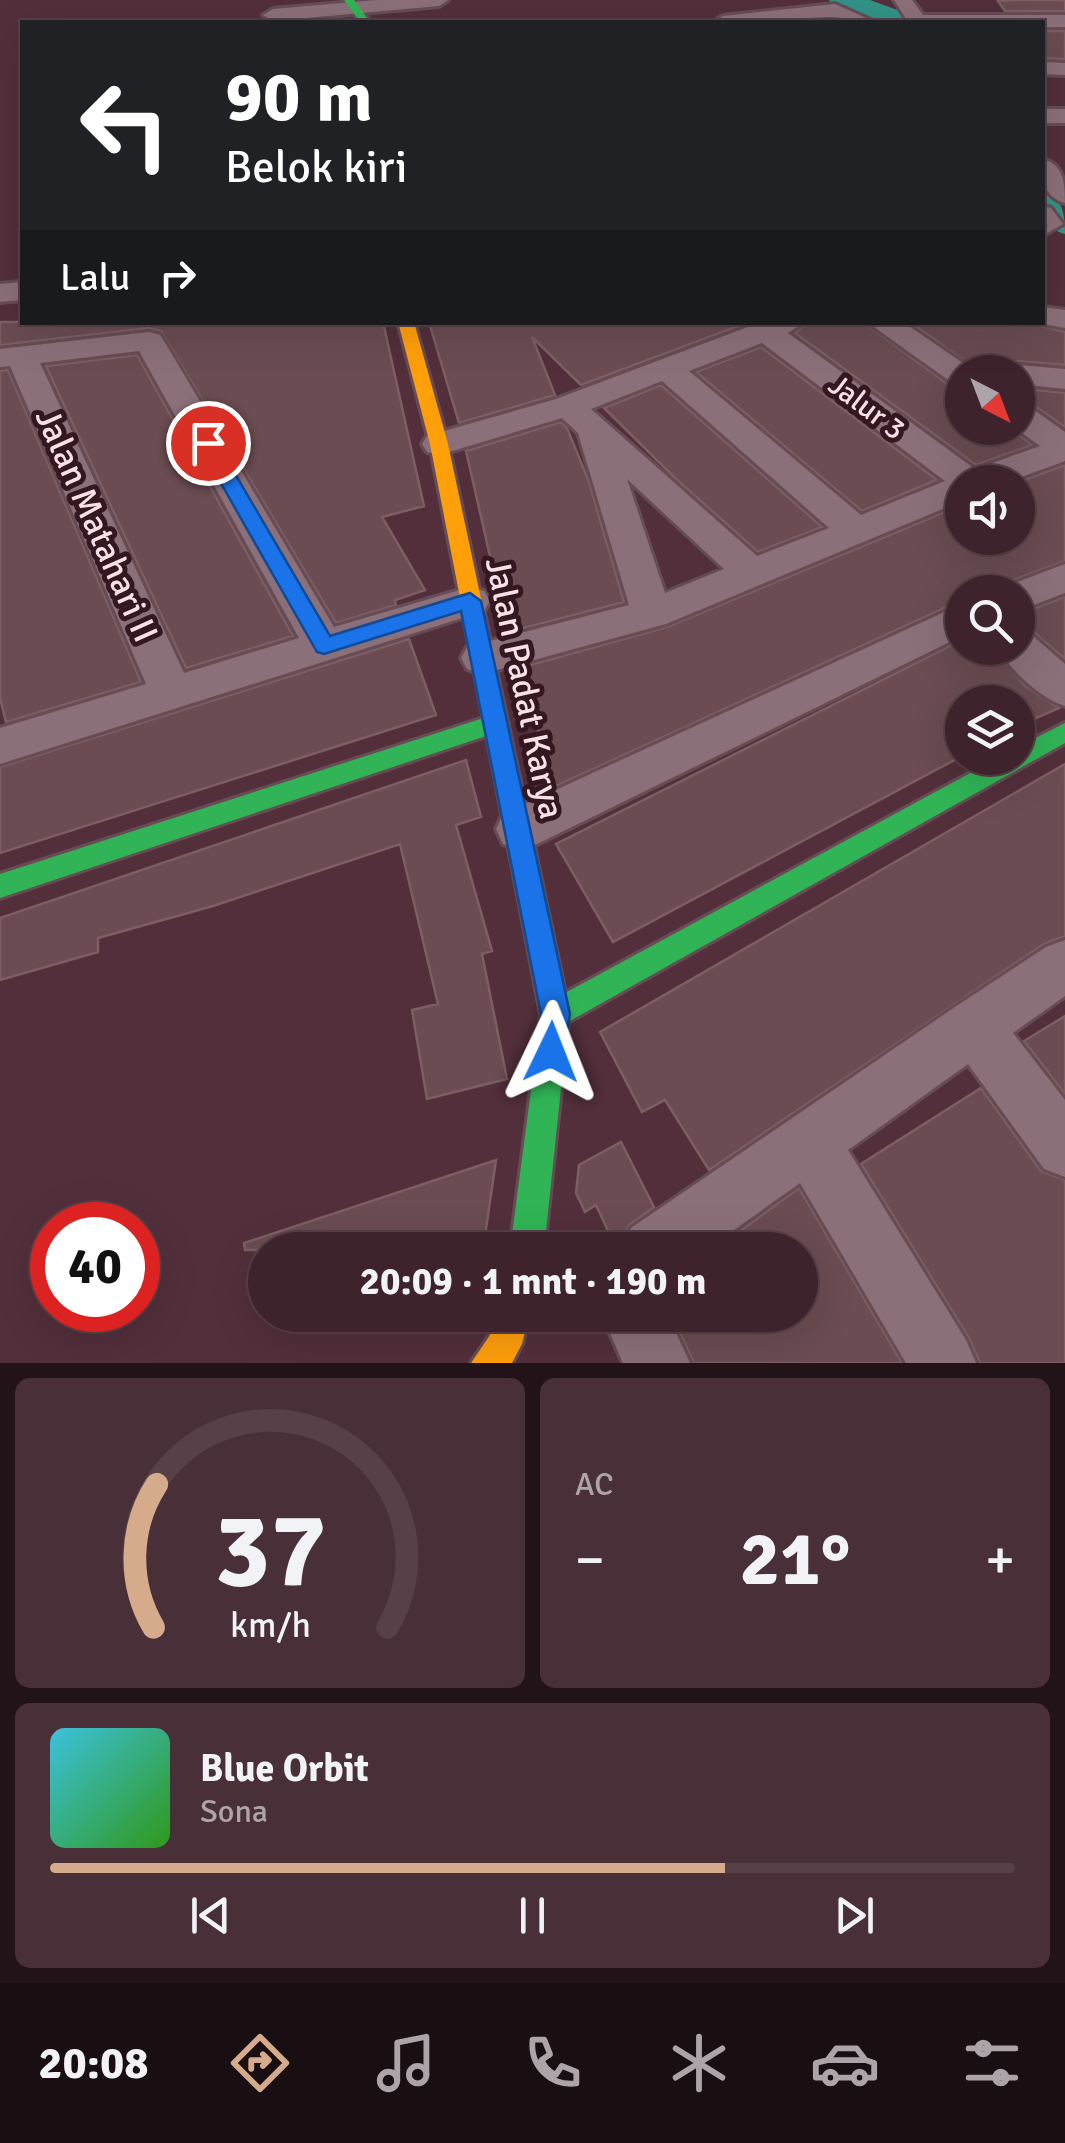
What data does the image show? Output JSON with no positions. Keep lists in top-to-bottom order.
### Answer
{
  "streets": {
    "street": ["Jalur 3", "Jalan Matahari II", "Jalan Padat Karya"]
  },
  "north": "bottom right",
  "page": {
    "turn": ["90 m", "Belok kiri"],
    "then": "Lalu",
    "limit": "40",
    "trip": "20:09 · 1 mnt · 190 m",
    "tile": "AC",
    "heat": ["−", "21°", "+"],
    "song": ["Blue Orbit", "Sona"],
    "tabs": "20:08",
    "gauge": ["37", "km/h"]
  }
}
